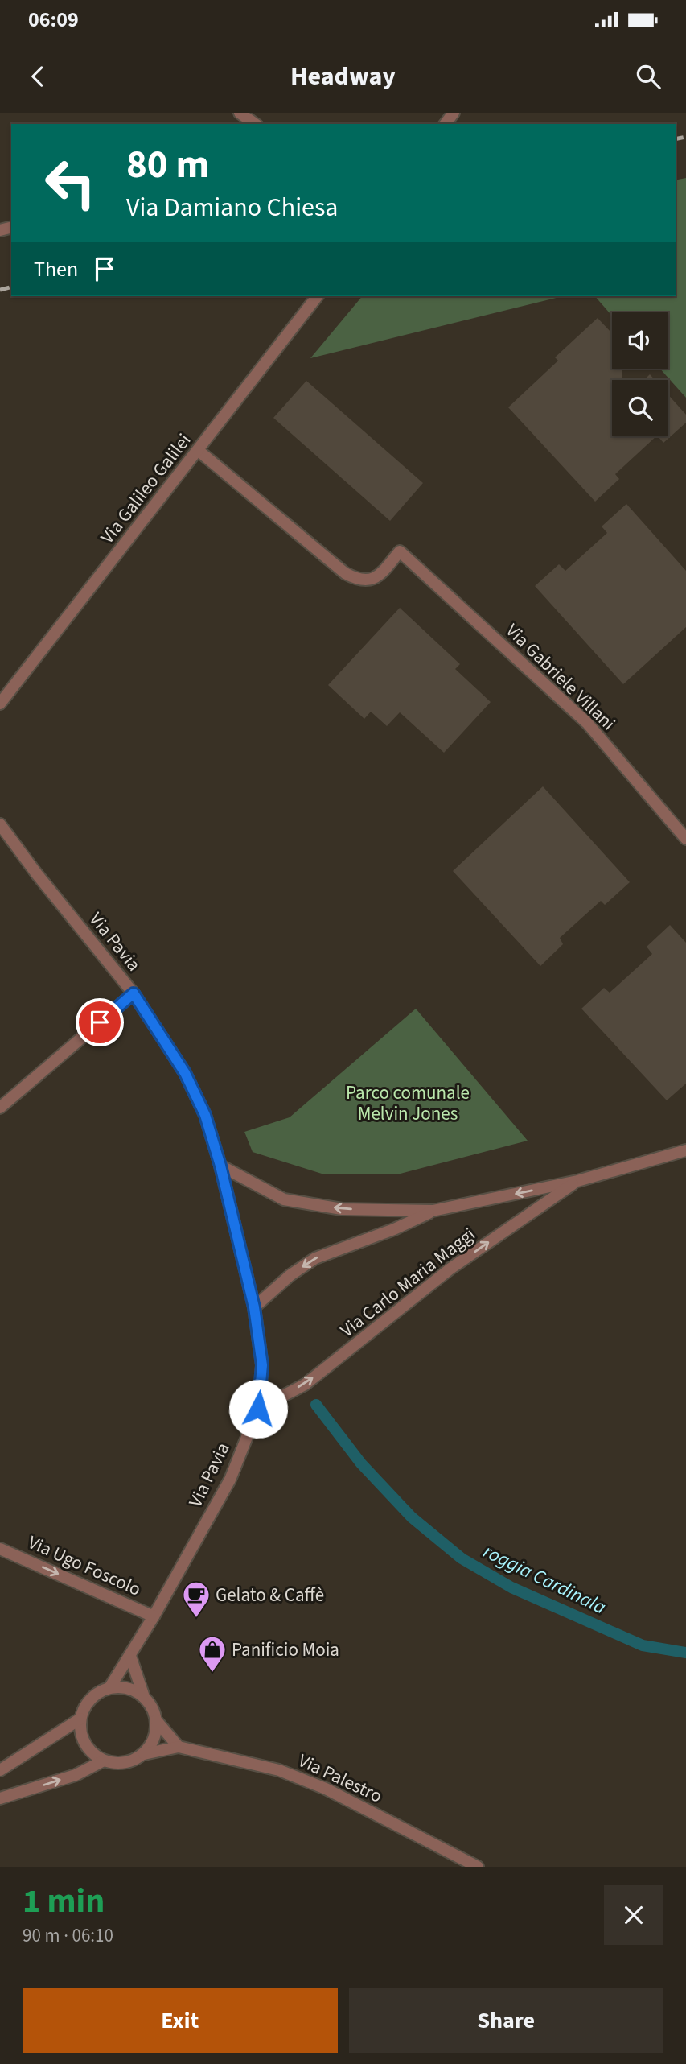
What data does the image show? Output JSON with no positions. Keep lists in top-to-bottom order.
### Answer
{
  "streets": {
    "street": [
      "Via Galileo Galilei",
      "Via Gabriele Villani",
      "Via Pavia",
      "Via Carlo Maria Maggi",
      "Via Ugo Foscolo",
      "Via Palestro"
    ]
  },
  "crossings": [
    ["Via Galileo Galilei", "Via Gabriele Villani"],
    ["Via Pavia", "Via Carlo Maria Maggi"],
    ["Via Pavia", "Via Ugo Foscolo"],
    ["Via Pavia", "Via Palestro"]
  ],
  "one_way": ["Via Ugo Foscolo"],
  "water": ["roggia Cardinala"],
  "parks": ["Parco comunale Melvin Jones"],
  "places": {
    "cafe": ["Gelato & Caffè"],
    "shop": ["Panificio Moia"]
  },
  "page": {
    "status": "06:09",
    "header": "Headway",
    "turn": ["80 m", "Via Damiano Chiesa"],
    "then": "Then",
    "heading": ["1 min", "90 m · 06:10"],
    "buttons": ["Exit", "Share"]
  }
}
